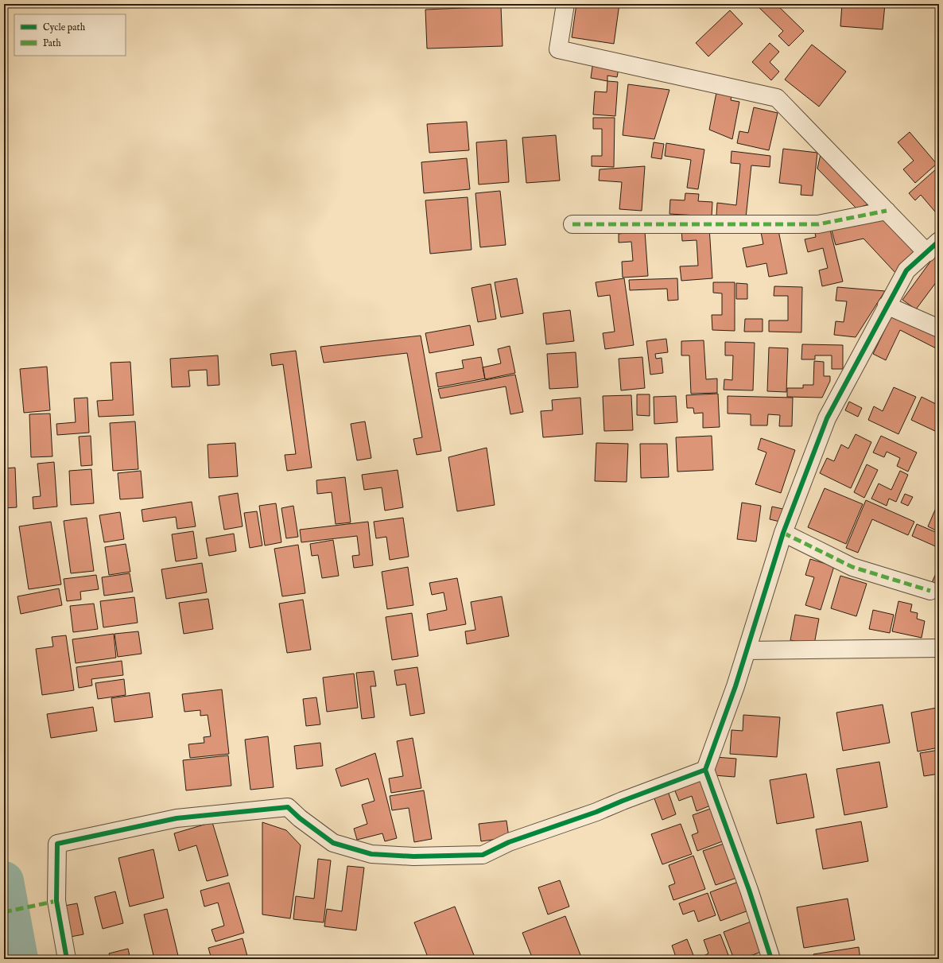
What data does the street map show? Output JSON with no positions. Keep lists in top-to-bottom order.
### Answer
{
  "legend": ["Cycle path", "Path"]
}
